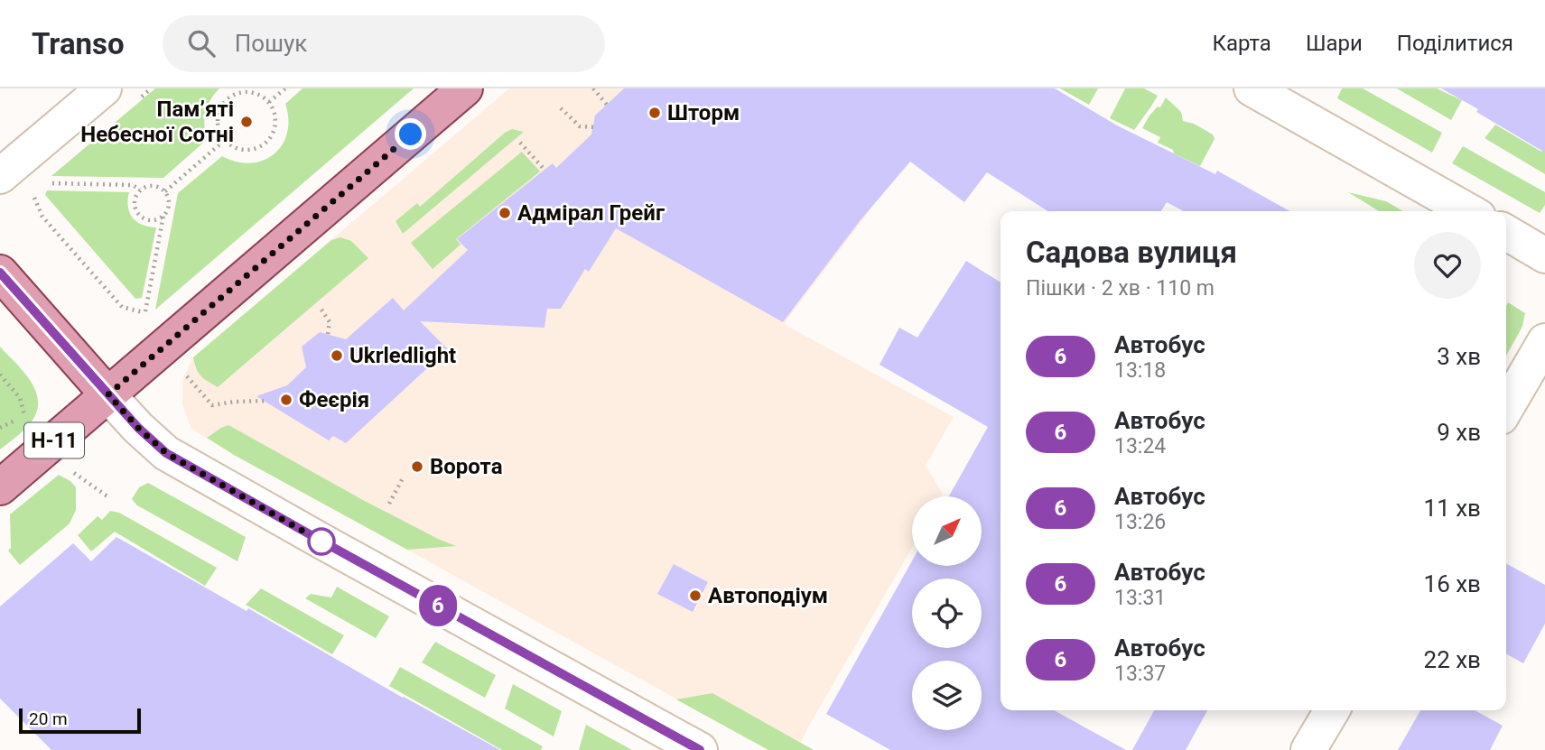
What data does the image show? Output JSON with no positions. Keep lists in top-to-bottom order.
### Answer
{
  "streets": {
    "main road": ["Н-11"]
  },
  "places": [
    "Шторм",
    "Пам’яті Небесної Сотні",
    "Адмірал Грейг",
    "Ukrledlight",
    "Феєрія",
    "Ворота",
    "Автоподіум"
  ],
  "lines": ["bus line 6"],
  "scale_bar": "20 m",
  "north": "top right",
  "page": {
    "header": "Transo",
    "search": "Пошук",
    "nav": ["Карта", "Шари", "Поділитися"],
    "on_map": "6",
    "heading": ["Садова вулиця", "Пішки · 2 хв · 110 m"],
    "list": [
      {
        "mark": "6",
        "name": "Автобус",
        "note": "13:18",
        "value": "3 хв"
      },
      {
        "mark": "6",
        "name": "Автобус",
        "note": "13:24",
        "value": "9 хв"
      },
      {
        "mark": "6",
        "name": "Автобус",
        "note": "13:26",
        "value": "11 хв"
      },
      {
        "mark": "6",
        "name": "Автобус",
        "note": "13:31",
        "value": "16 хв"
      },
      {
        "mark": "6",
        "name": "Автобус",
        "note": "13:37",
        "value": "22 хв"
      }
    ],
    "scale": "20 m"
  }
}
